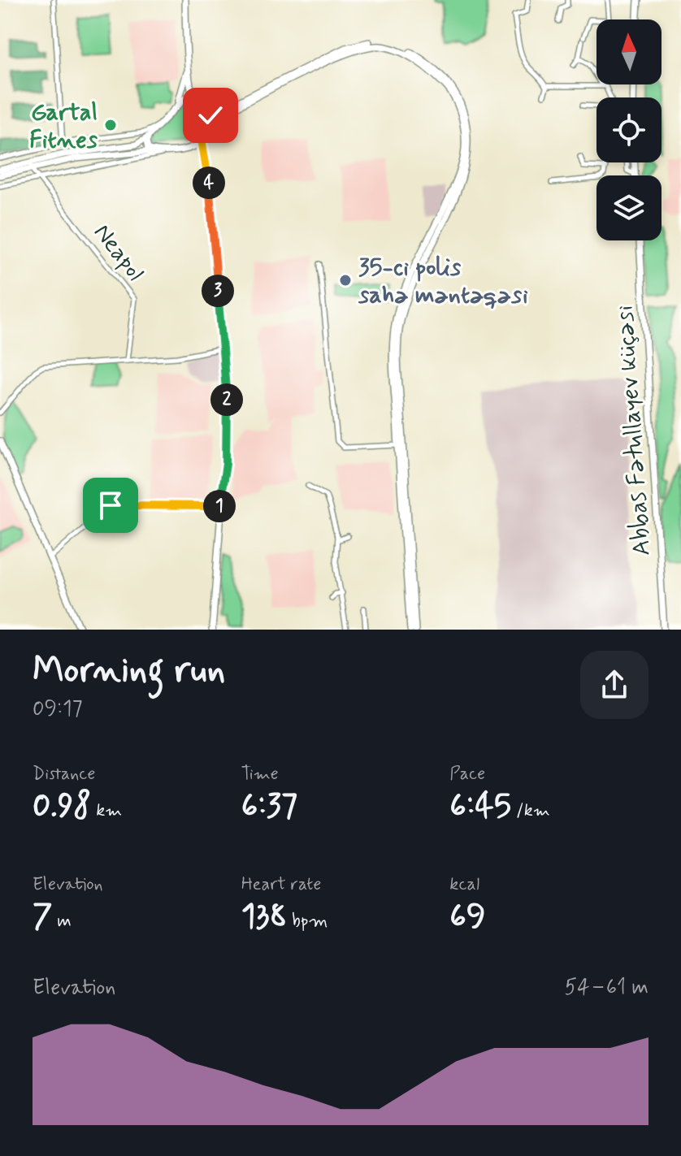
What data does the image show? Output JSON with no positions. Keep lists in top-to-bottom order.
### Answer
{
  "streets": {
    "main road": ["Abbas Fətullayev küçəsi"],
    "street": ["Neapol"]
  },
  "places": ["Gartal Fitnes", "35-ci polis sahə məntəqəsi"],
  "north": "top",
  "page": {
    "pins": [
      "4",
      "3",
      "2",
      "1"
    ],
    "heading": ["Morning run", "09:17"],
    "stats": [
      ["Distance", "0.98 km"],
      ["Time", "6:37"],
      ["Pace", "6:45 /km"],
      ["Elevation", "7 m"],
      ["Heart rate", "138 bpm"],
      ["kcal", "69"]
    ],
    "chart": ["Elevation", "54–61 m"]
  }
}
